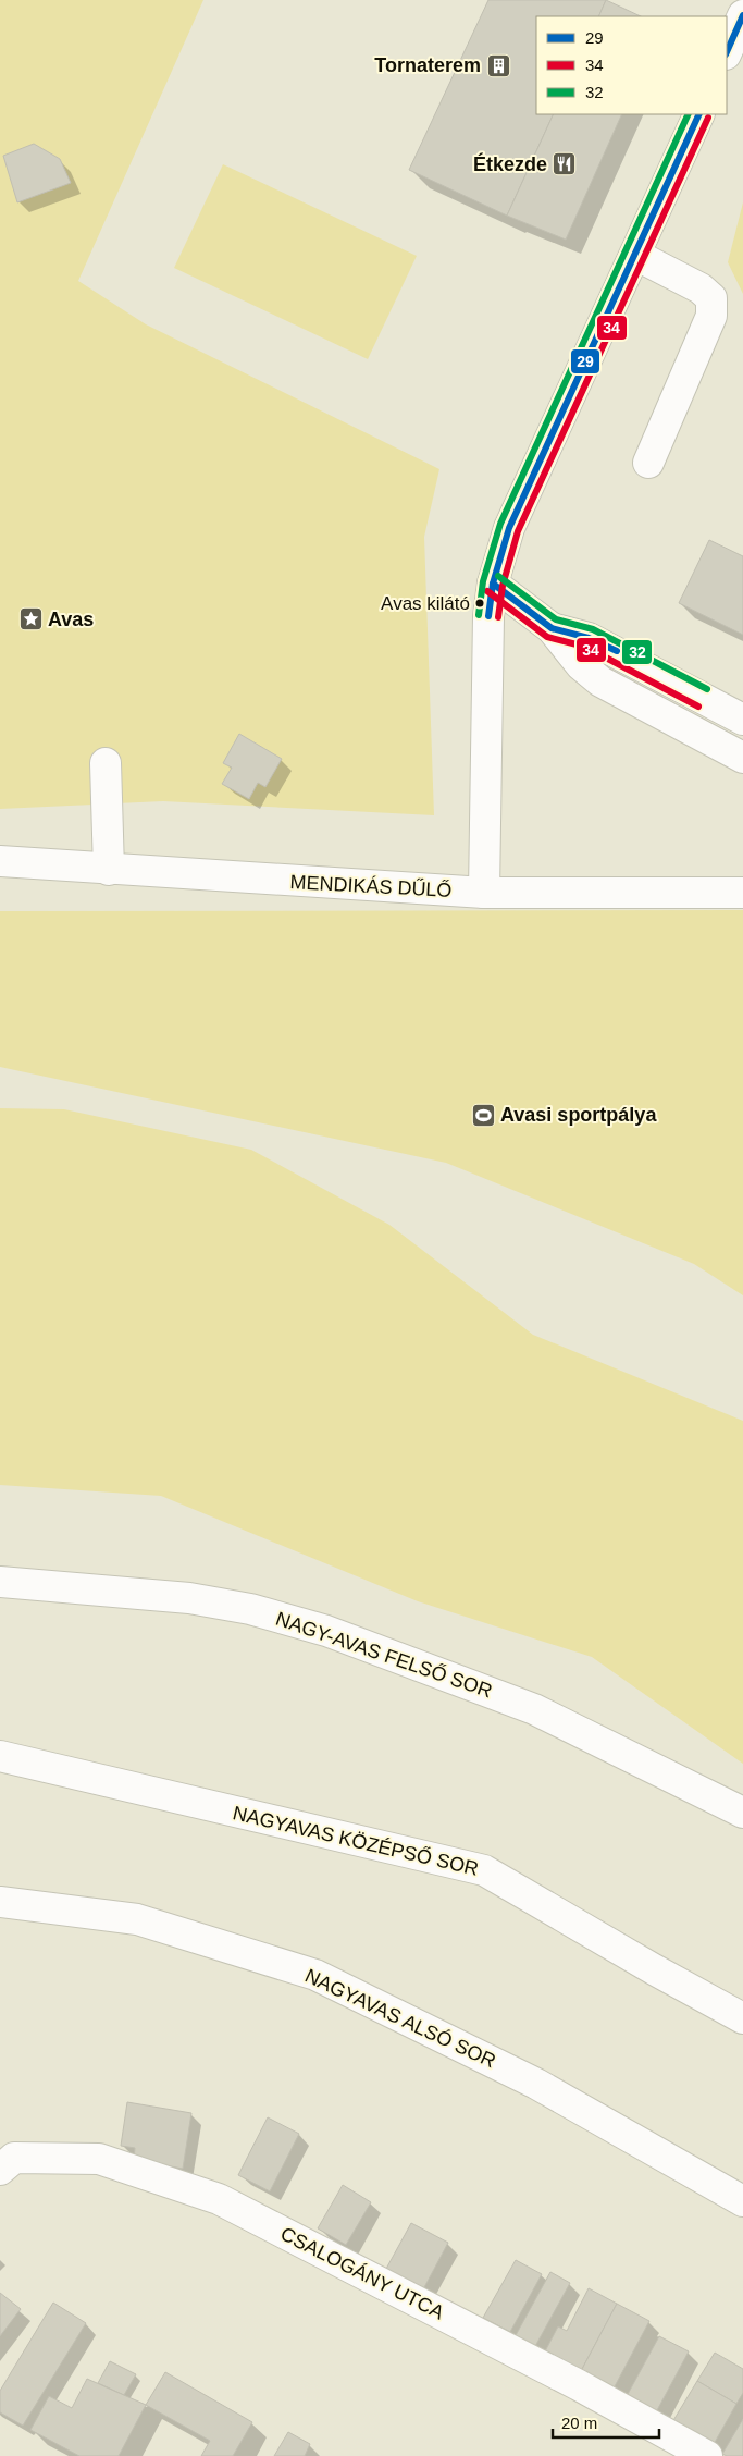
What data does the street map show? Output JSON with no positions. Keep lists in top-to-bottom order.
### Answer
{
  "streets": {
    "street": [
      "MENDIKÁS DŰLŐ",
      "NAGY-AVAS FELSŐ SOR",
      "NAGYAVAS KÖZÉPSŐ SOR",
      "NAGYAVAS ALSÓ SOR",
      "CSALOGÁNY UTCA"
    ]
  },
  "places": {
    "building": ["Tornaterem"],
    "restaurant": ["Étkezde"],
    "other": ["Avas kilátó"],
    "place": ["Avas"],
    "sports": ["Avasi sportpálya"]
  },
  "lines": ["transit line 29", "transit line 32", "transit line 34"],
  "legend": ["29", "34", "32"],
  "scale_bar": "20 m"
}
